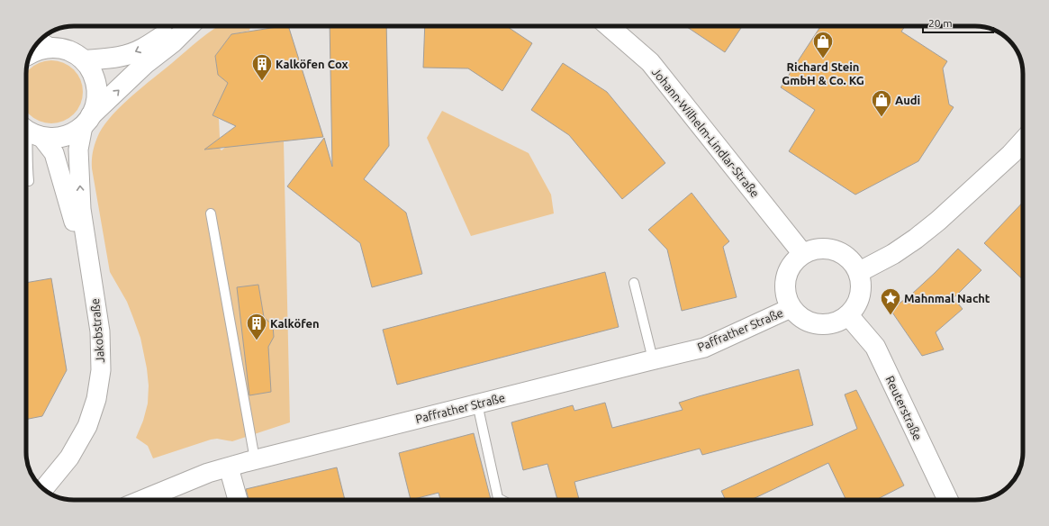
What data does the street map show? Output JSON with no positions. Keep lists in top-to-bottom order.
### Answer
{
  "streets": {
    "street": [
      "Johann-Wilhelm-Lindlar-Straße",
      "Paffrather Straße",
      "Jakobstraße",
      "Reuterstraße"
    ]
  },
  "crossings": [
    ["Johann-Wilhelm-Lindlar-Straße", "Paffrather Straße"],
    ["Johann-Wilhelm-Lindlar-Straße", "Reuterstraße"],
    ["Paffrather Straße", "Reuterstraße"]
  ],
  "places": {
    "shop": ["Richard Stein GmbH & Co. KG", "Audi"],
    "building": ["Kalköfen Cox", "Kalköfen"],
    "place": ["Mahnmal Nacht"]
  },
  "scale_bar": "20 m"
}
